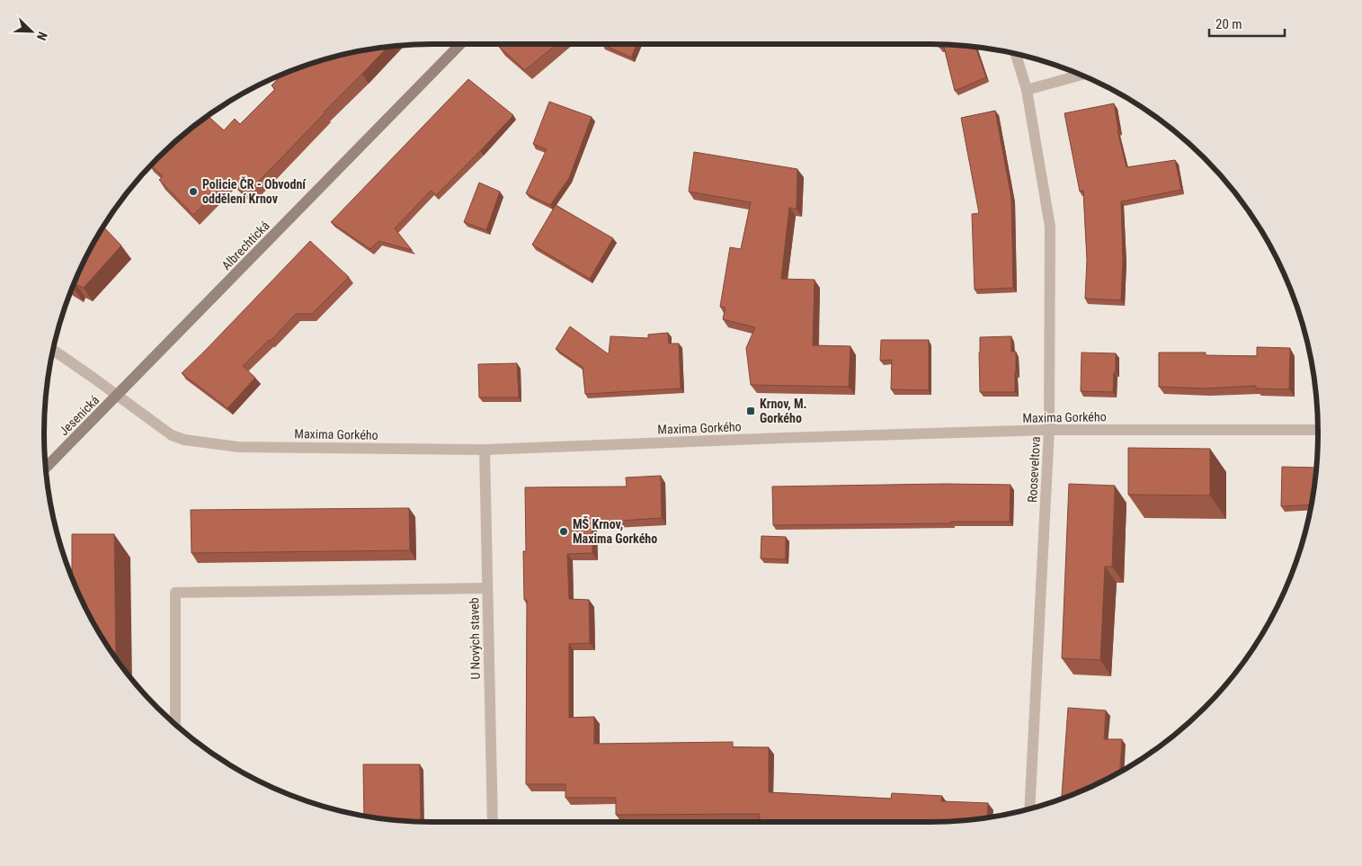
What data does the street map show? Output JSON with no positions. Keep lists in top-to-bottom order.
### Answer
{
  "streets": {
    "main road": ["Albrechtická", "Jesenická"],
    "street": ["Maxima Gorkého", "Rooseveltova", "U Nových staveb"]
  },
  "crossings": [
    ["Albrechtická", "Jesenická"],
    ["Albrechtická", "Maxima Gorkého"],
    ["Jesenická", "Maxima Gorkého"],
    ["Maxima Gorkého", "Rooseveltova"],
    ["Maxima Gorkého", "U Nových staveb"]
  ],
  "places": {
    "other": ["Policie ČR - Obvodní oddělení Krnov", "MŠ Krnov, Maxima Gorkého"],
    "transit": ["Krnov, M. Gorkého"]
  },
  "scale_bar": "20 m",
  "north": "bottom right"
}
